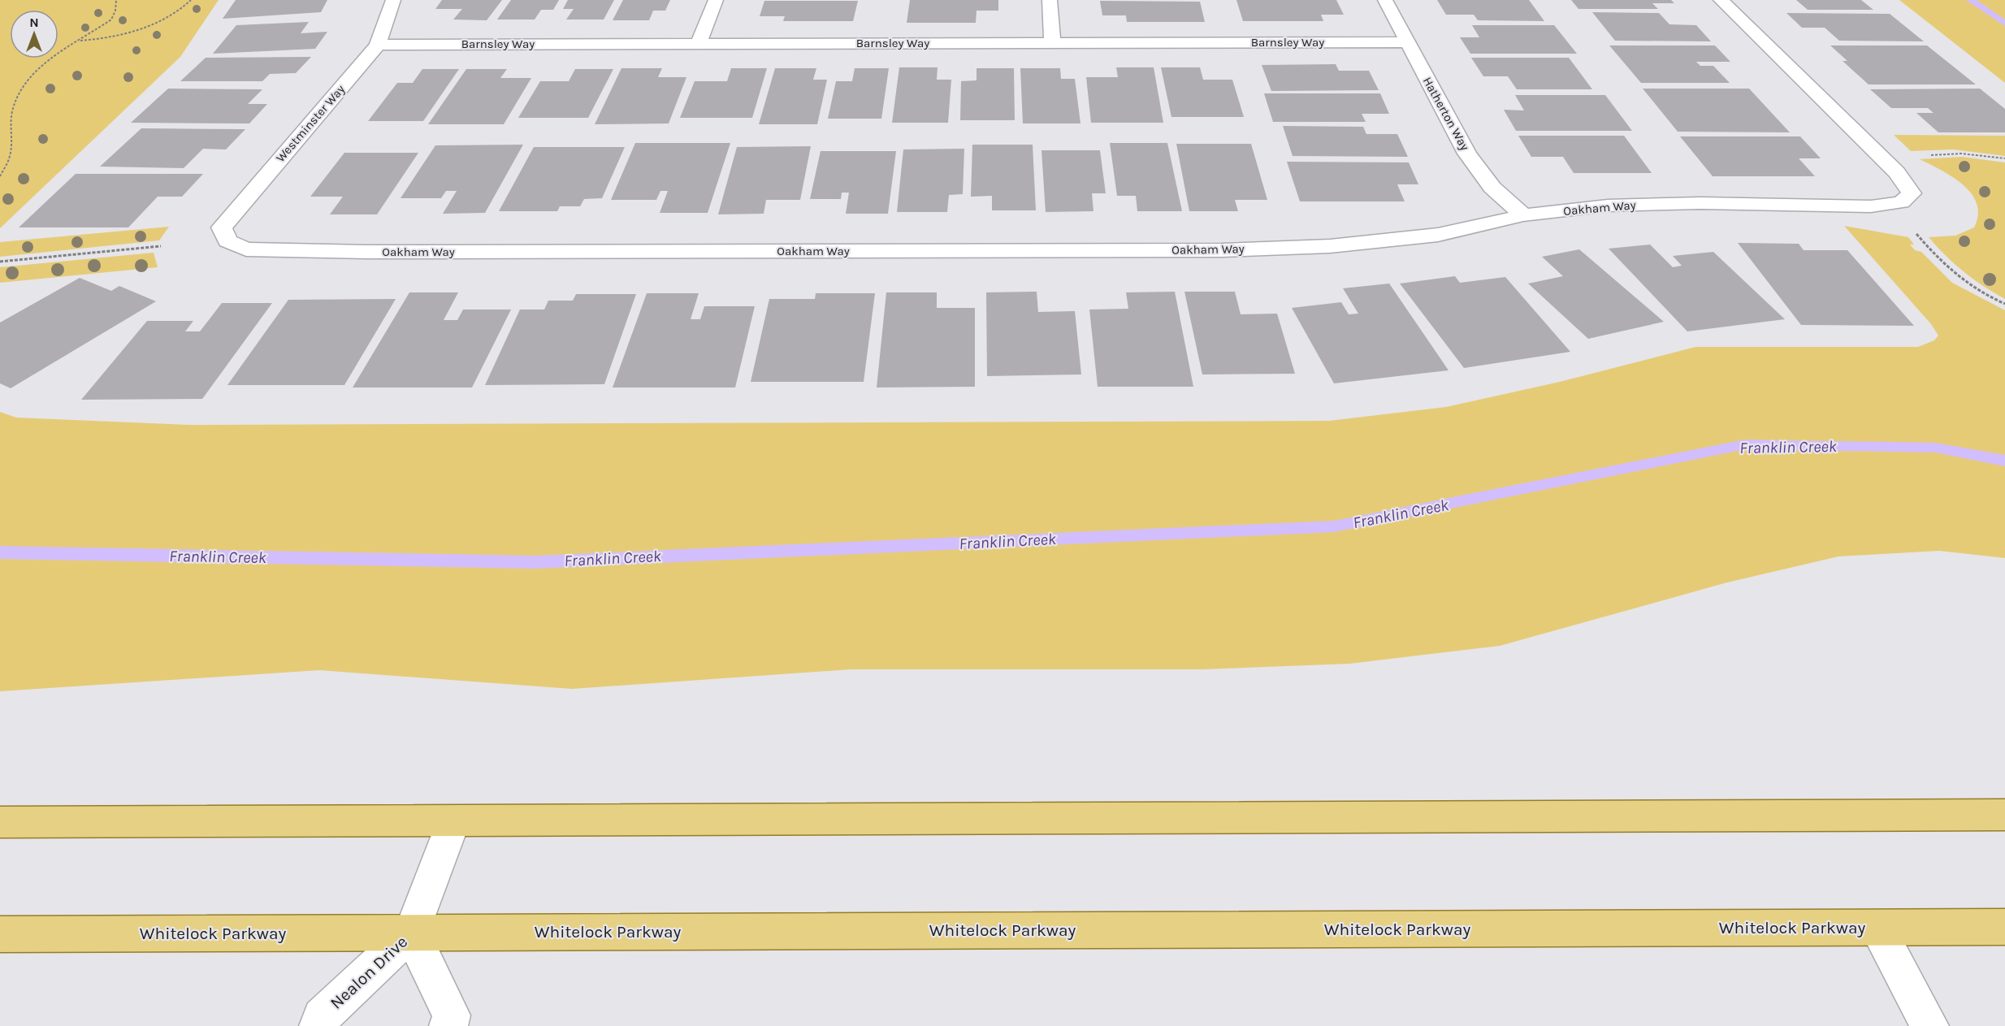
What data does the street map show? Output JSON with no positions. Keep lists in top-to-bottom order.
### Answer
{
  "streets": {
    "main road": ["Whitelock Parkway"],
    "street": [
      "Barnsley Way",
      "Hatherton Way",
      "Westminster Way",
      "Oakham Way",
      "Nealon Drive"
    ]
  },
  "crossings": [
    ["Barnsley Way", "Hatherton Way"],
    ["Barnsley Way", "Westminster Way"],
    ["Hatherton Way", "Oakham Way"],
    ["Westminster Way", "Oakham Way"],
    ["Whitelock Parkway", "Nealon Drive"]
  ],
  "water": ["Franklin Creek"],
  "north": "top"
}
